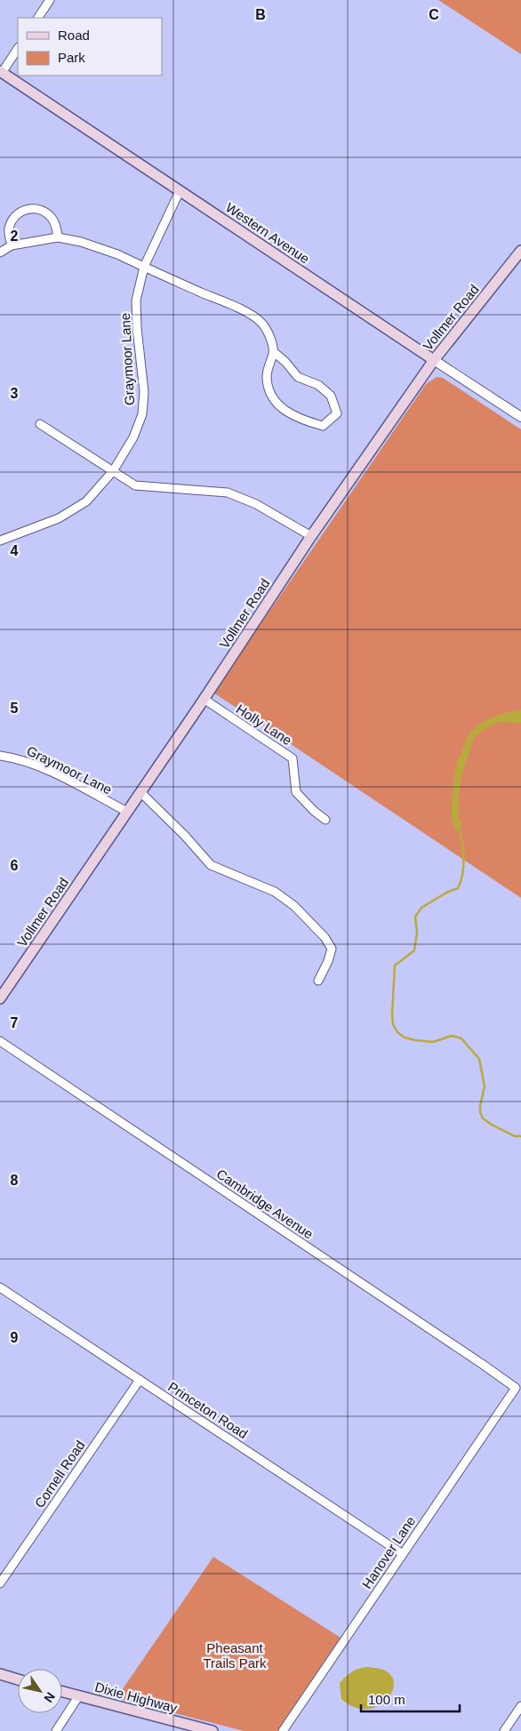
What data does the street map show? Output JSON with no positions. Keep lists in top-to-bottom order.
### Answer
{
  "streets": {
    "main road": ["Western Avenue", "Vollmer Road", "Dixie Highway"],
    "street": [
      "Graymoor Lane",
      "Holly Lane",
      "Cambridge Avenue",
      "Princeton Road",
      "Cornell Road",
      "Hanover Lane"
    ]
  },
  "crossings": [
    ["Western Avenue", "Vollmer Road"],
    ["Western Avenue", "Graymoor Lane"],
    ["Vollmer Road", "Graymoor Lane"],
    ["Vollmer Road", "Holly Lane"],
    ["Cambridge Avenue", "Hanover Lane"],
    ["Princeton Road", "Cornell Road"],
    ["Princeton Road", "Hanover Lane"]
  ],
  "parks": ["Pheasant Trails Park"],
  "legend": ["Road", "Park"],
  "scale_bar": "100 m",
  "north": "bottom right",
  "grid": {
    "columns": ["B", "C"],
    "rows": [
      "2",
      "3",
      "4",
      "5",
      "6",
      "7",
      "8",
      "9"
    ]
  }
}
